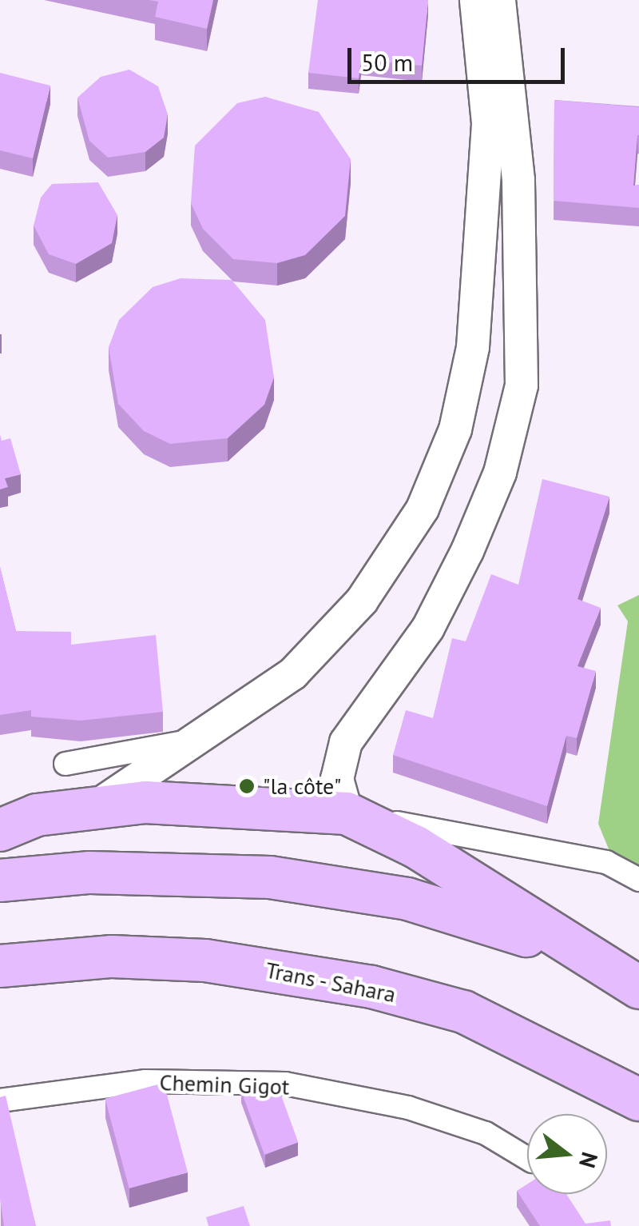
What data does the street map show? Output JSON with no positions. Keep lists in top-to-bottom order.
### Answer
{
  "streets": {
    "highway": ["Trans - Sahara"],
    "street": ["Chemin Gigot"]
  },
  "places": ["\"la côte\""],
  "scale_bar": "50 m",
  "north": "right"
}
